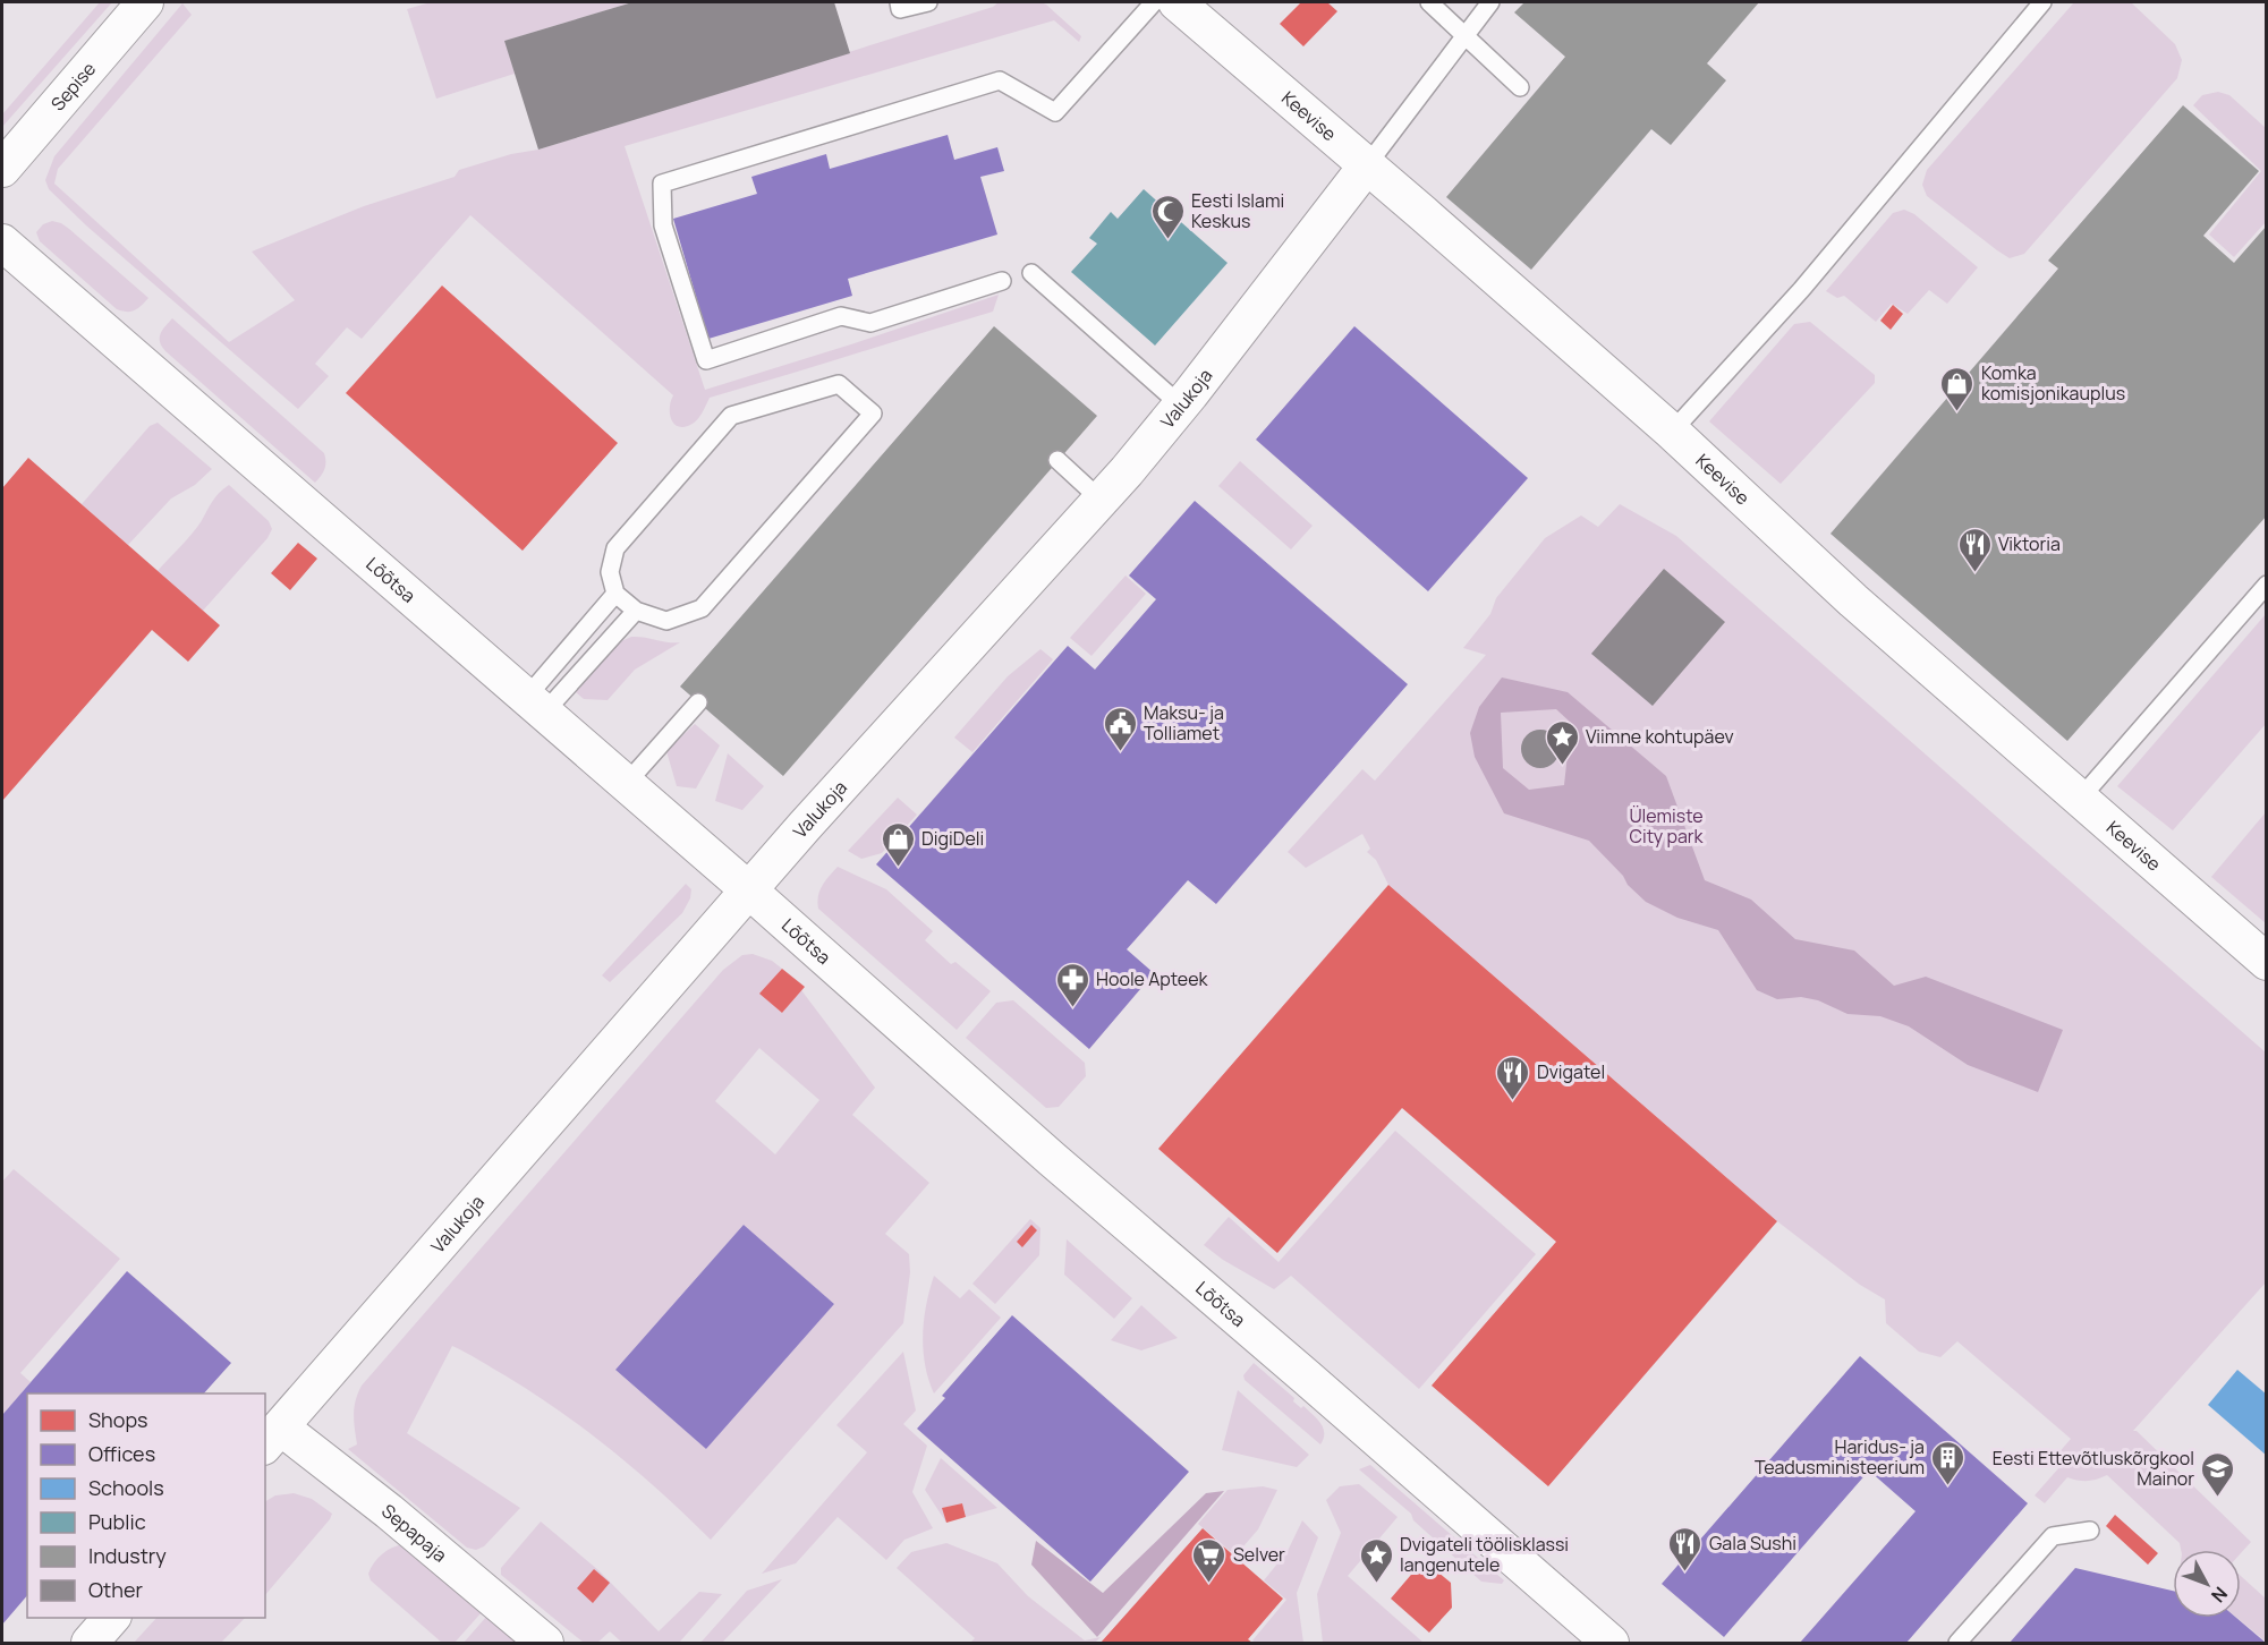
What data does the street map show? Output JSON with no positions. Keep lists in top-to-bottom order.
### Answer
{
  "streets": {
    "street": [
      "Sepise",
      "Keevise",
      "Valukoja",
      "Lõõtsa",
      "Sepapaja"
    ]
  },
  "crossings": [
    ["Keevise", "Valukoja"],
    ["Valukoja", "Lõõtsa"],
    ["Valukoja", "Sepapaja"]
  ],
  "parks": ["Ülemiste City park"],
  "places": {
    "mosque": ["Eesti Islami Keskus"],
    "shop": ["Komka komisjonikauplus", "DigiDeli"],
    "restaurant": ["Viktoria", "Dvigatel", "Gala Sushi"],
    "public building": ["Maksu- ja Tolliamet"],
    "place": ["Viimne kohtupäev", "Dvigateli töölisklassi langenutele"],
    "pharmacy": ["Hoole Apteek"],
    "building": ["Haridus- ja Teadusministeerium"],
    "school or university": ["Eesti Ettevõtluskõrgkool Mainor"],
    "supermarket": ["Selver"]
  },
  "legend": [
    "Shops",
    "Offices",
    "Schools",
    "Public",
    "Industry",
    "Other"
  ],
  "north": "bottom right"
}
